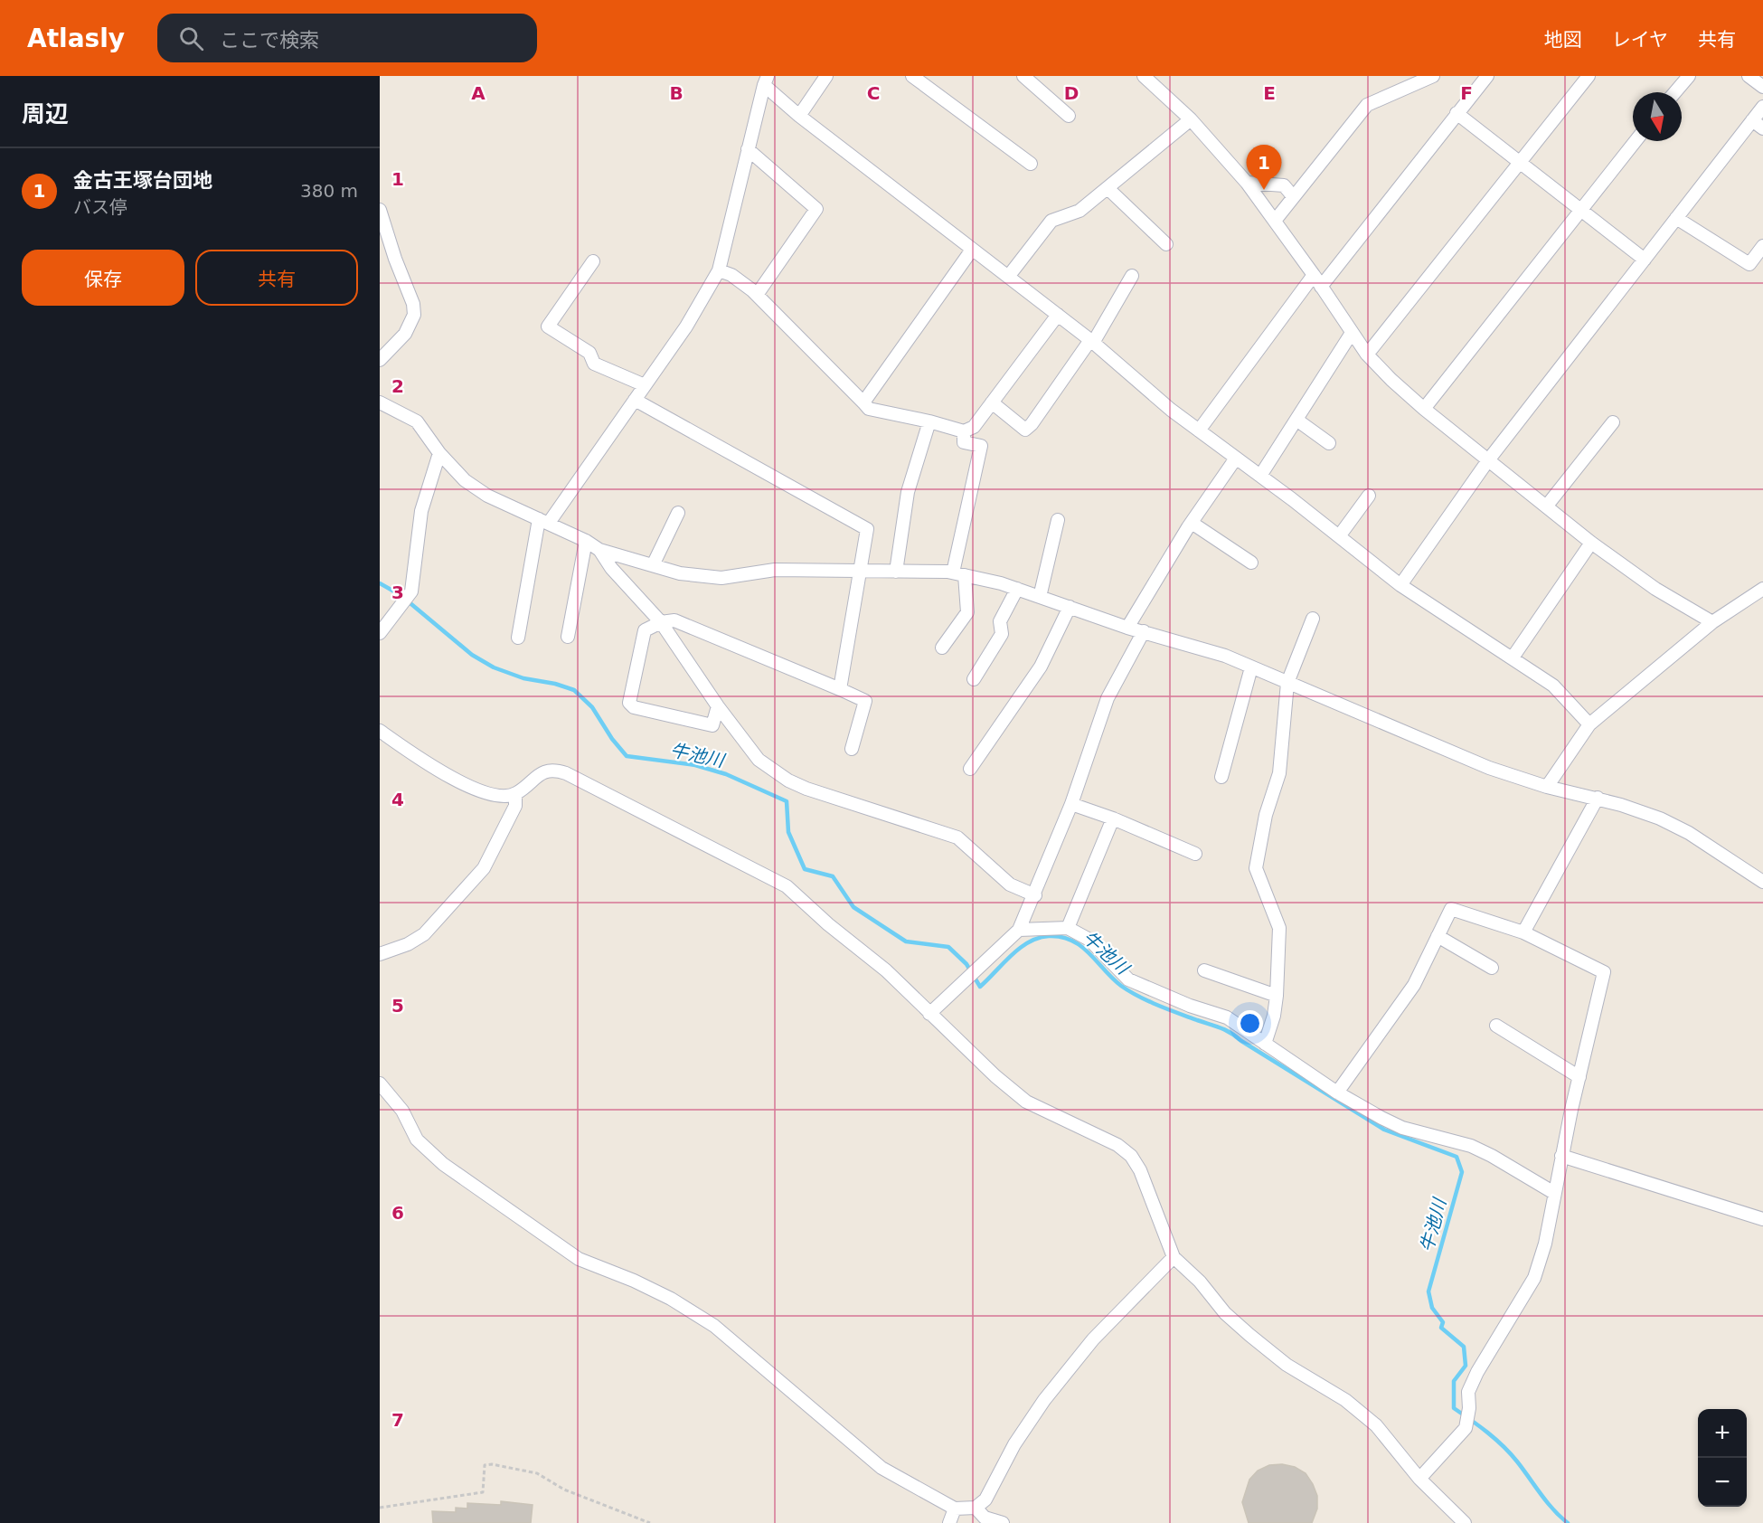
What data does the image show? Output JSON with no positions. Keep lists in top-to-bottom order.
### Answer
{
  "water": ["牛池川"],
  "north": "bottom",
  "page": {
    "header": "Atlasly",
    "search": "ここで検索",
    "nav": ["地図", "レイヤ", "共有"],
    "heading": "周辺",
    "pins": "1",
    "list": [
      {
        "mark": "1",
        "name": "金古王塚台団地",
        "note": "バス停",
        "value": "380 m"
      }
    ],
    "buttons": ["保存", "共有"],
    "map_buttons": ["+", "−"]
  },
  "grid": {
    "columns": [
      "A",
      "B",
      "C",
      "D",
      "E",
      "F"
    ],
    "rows": [
      "1",
      "2",
      "3",
      "4",
      "5",
      "6",
      "7"
    ]
  }
}
